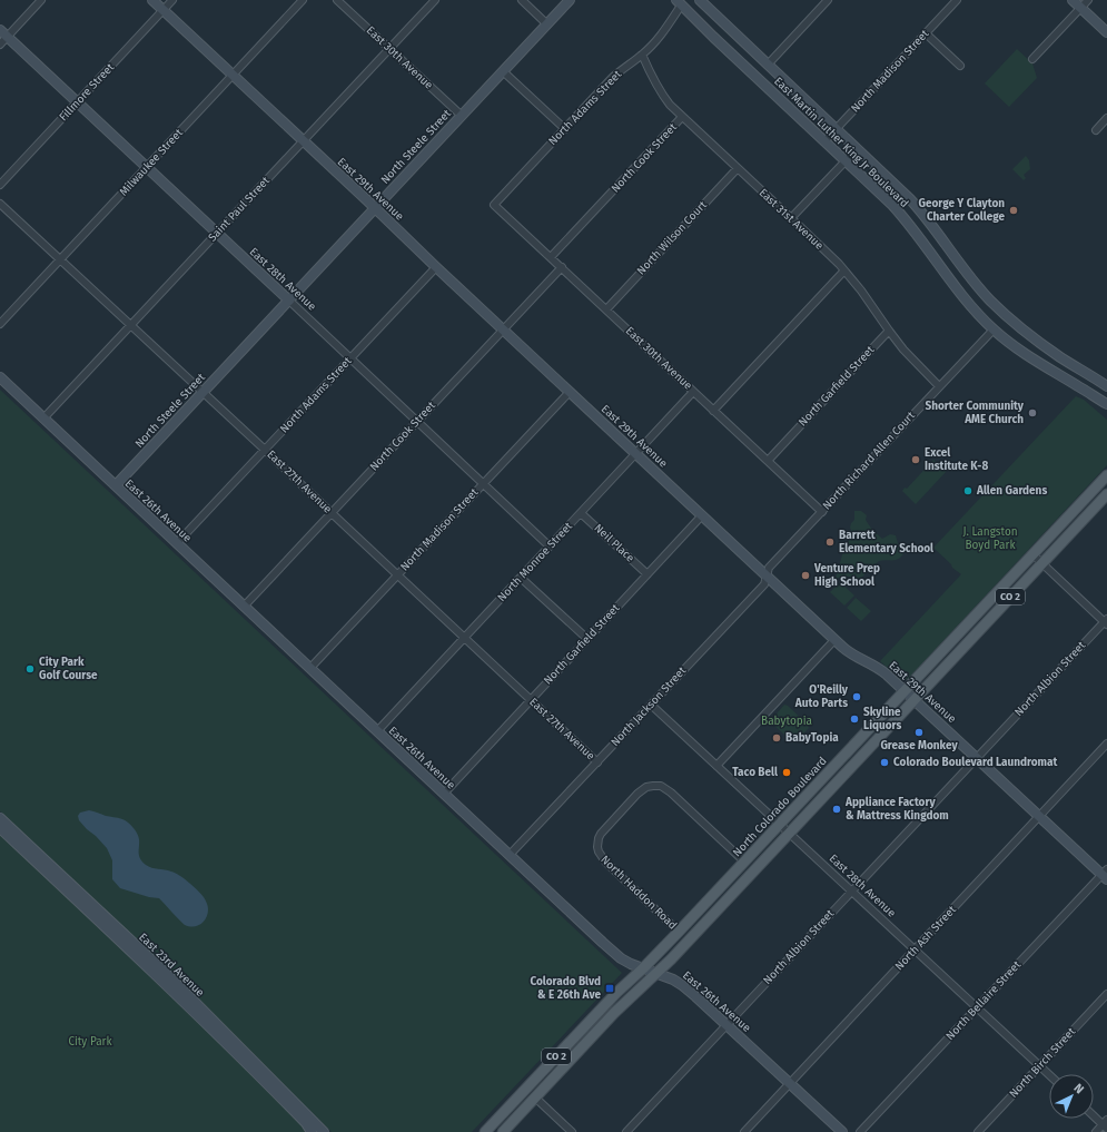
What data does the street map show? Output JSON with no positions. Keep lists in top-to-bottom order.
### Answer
{
  "streets": {
    "main road": ["CO 2", "North Colorado Boulevard"],
    "street": [
      "East 30th Avenue",
      "North Madison Street",
      "Fillmore Street",
      "North Adams Street",
      "East Martin Luther King Jr Boulevard",
      "North Steele Street",
      "North Cook Street",
      "Milwaukee Street",
      "East 29th Avenue",
      "Saint Paul Street",
      "East 31st Avenue",
      "North Wilson Court",
      "East 28th Avenue",
      "North Garfield Street",
      "North Richard Allen Court",
      "East 27th Avenue",
      "East 26th Avenue",
      "Neil Place",
      "North Monroe Street",
      "North Albion Street",
      "North Jackson Street",
      "North Haddon Road",
      "North Ash Street",
      "East 23rd Avenue",
      "North Bellaire Street",
      "North Birch Street"
    ]
  },
  "crossings": [
    ["East 30th Avenue", "North Adams Street"],
    ["East 30th Avenue", "North Steele Street"],
    ["East 30th Avenue", "North Cook Street"],
    ["East 30th Avenue", "Saint Paul Street"],
    ["East 30th Avenue", "North Wilson Court"],
    ["East 30th Avenue", "North Garfield Street"],
    ["East 30th Avenue", "North Richard Allen Court"],
    ["East 30th Avenue", "North Monroe Street"],
    ["North Madison Street", "East Martin Luther King Jr Boulevard"],
    ["North Madison Street", "East 29th Avenue"],
    ["North Madison Street", "East 28th Avenue"],
    ["North Madison Street", "East 27th Avenue"],
    ["North Madison Street", "East 26th Avenue"],
    ["Fillmore Street", "East 29th Avenue"],
    ["Fillmore Street", "East 28th Avenue"],
    ["North Adams Street", "East Martin Luther King Jr Boulevard"],
    ["North Adams Street", "East 29th Avenue"],
    ["North Adams Street", "East 31st Avenue"],
    ["North Adams Street", "East 28th Avenue"],
    ["North Adams Street", "East 27th Avenue"],
    ["North Adams Street", "East 26th Avenue"],
    ["East Martin Luther King Jr Boulevard", "North Richard Allen Court"],
    ["North Steele Street", "East 29th Avenue"],
    ["North Steele Street", "East 28th Avenue"],
    ["North Steele Street", "East 27th Avenue"],
    ["North Steele Street", "East 26th Avenue"],
    ["North Cook Street", "East 29th Avenue"],
    ["North Cook Street", "East 31st Avenue"],
    ["North Cook Street", "East 28th Avenue"],
    ["North Cook Street", "East 27th Avenue"],
    ["North Cook Street", "East 26th Avenue"],
    ["Milwaukee Street", "East 29th Avenue"],
    ["Milwaukee Street", "East 28th Avenue"],
    ["Milwaukee Street", "East 27th Avenue"],
    ["East 29th Avenue", "Saint Paul Street"],
    ["East 29th Avenue", "North Garfield Street"],
    ["East 29th Avenue", "North Richard Allen Court"],
    ["East 29th Avenue", "North Monroe Street"],
    ["East 29th Avenue", "CO 2"],
    ["East 29th Avenue", "North Albion Street"],
    ["East 29th Avenue", "North Jackson Street"],
    ["East 29th Avenue", "North Colorado Boulevard"],
    ["East 29th Avenue", "North Ash Street"],
    ["East 29th Avenue", "North Bellaire Street"],
    ["Saint Paul Street", "East 28th Avenue"],
    ["Saint Paul Street", "East 27th Avenue"],
    ["Saint Paul Street", "East 26th Avenue"],
    ["East 31st Avenue", "North Wilson Court"],
    ["East 31st Avenue", "North Garfield Street"],
    ["East 31st Avenue", "North Richard Allen Court"],
    ["East 28th Avenue", "North Monroe Street"],
    ["East 28th Avenue", "CO 2"],
    ["East 28th Avenue", "North Albion Street"],
    ["East 28th Avenue", "North Jackson Street"],
    ["East 28th Avenue", "North Colorado Boulevard"],
    ["East 28th Avenue", "North Ash Street"],
    ["East 28th Avenue", "North Bellaire Street"],
    ["East 28th Avenue", "North Birch Street"],
    ["North Garfield Street", "East 27th Avenue"],
    ["North Garfield Street", "East 26th Avenue"],
    ["North Garfield Street", "Neil Place"],
    ["North Richard Allen Court", "North Jackson Street"],
    ["East 27th Avenue", "North Monroe Street"],
    ["East 27th Avenue", "North Jackson Street"],
    ["East 26th Avenue", "North Monroe Street"],
    ["East 26th Avenue", "CO 2"],
    ["East 26th Avenue", "North Albion Street"],
    ["East 26th Avenue", "North Jackson Street"],
    ["East 26th Avenue", "North Colorado Boulevard"],
    ["East 26th Avenue", "North Ash Street"],
    ["Neil Place", "North Monroe Street"],
    ["North Colorado Boulevard", "North Haddon Road"]
  ],
  "parks": ["J. Langston Boyd Park", "Babytopia", "City Park"],
  "places": {
    "other": [
      "George Y Clayton Charter College",
      "Shorter Community AME Church",
      "Excel Institute K-8",
      "Allen Gardens",
      "Barrett Elementary School",
      "Venture Prep High School",
      "City Park Golf Course",
      "O'Reilly Auto Parts",
      "Skyline Liquors",
      "Grease Monkey",
      "BabyTopia",
      "Colorado Boulevard Laundromat",
      "Taco Bell",
      "Appliance Factory & Mattress Kingdom"
    ],
    "transit": ["Colorado Blvd & E 26th Ave"]
  },
  "north": "top right"
}
